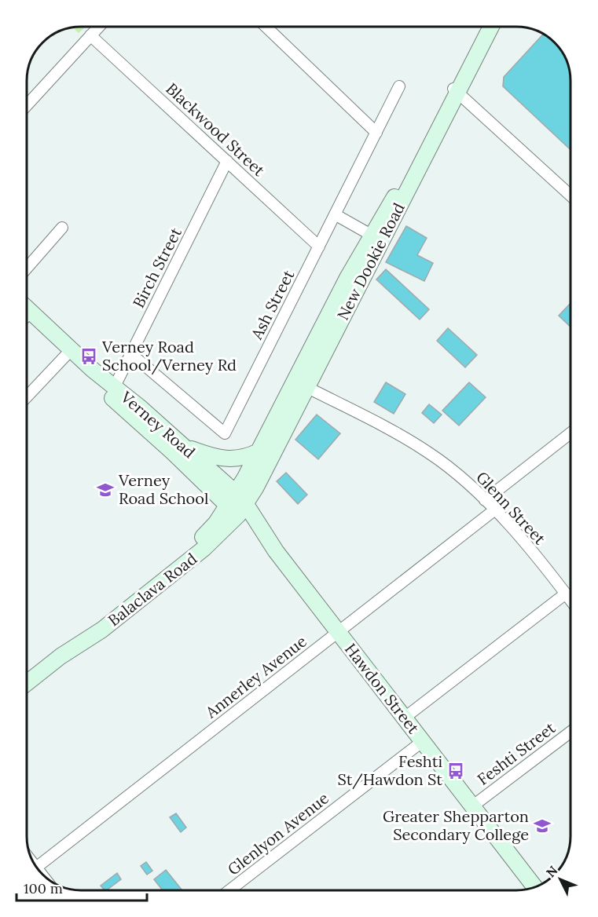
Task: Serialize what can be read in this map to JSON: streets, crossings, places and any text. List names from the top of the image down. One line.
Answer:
{"streets":{"main road":["New Dookie Road","Verney Road","Balaclava Road","Hawdon Street"],"street":["Blackwood Street","Birch Street","Ash Street","Glenn Street","Annerley Avenue","Feshti Street","Glenlyon Avenue"]},"crossings":[["Blackwood Street","Birch Street"],["Blackwood Street","Ash Street"],["New Dookie Road","Verney Road"],["New Dookie Road","Glenn Street"],["New Dookie Road","Balaclava Road"],["New Dookie Road","Hawdon Street"],["Birch Street","Ash Street"],["Birch Street","Verney Road"],["Verney Road","Balaclava Road"],["Verney Road","Hawdon Street"],["Glenn Street","Annerley Avenue"],["Balaclava Road","Hawdon Street"],["Annerley Avenue","Hawdon Street"],["Hawdon Street","Feshti Street"],["Hawdon Street","Glenlyon Avenue"]],"places":{"bus stop":["Verney Road School/Verney Rd","Feshti St/Hawdon St"],"school or university":["Verney Road School","Greater Shepparton Secondary College"]},"scale_bar":"100 m","north":"top left"}
